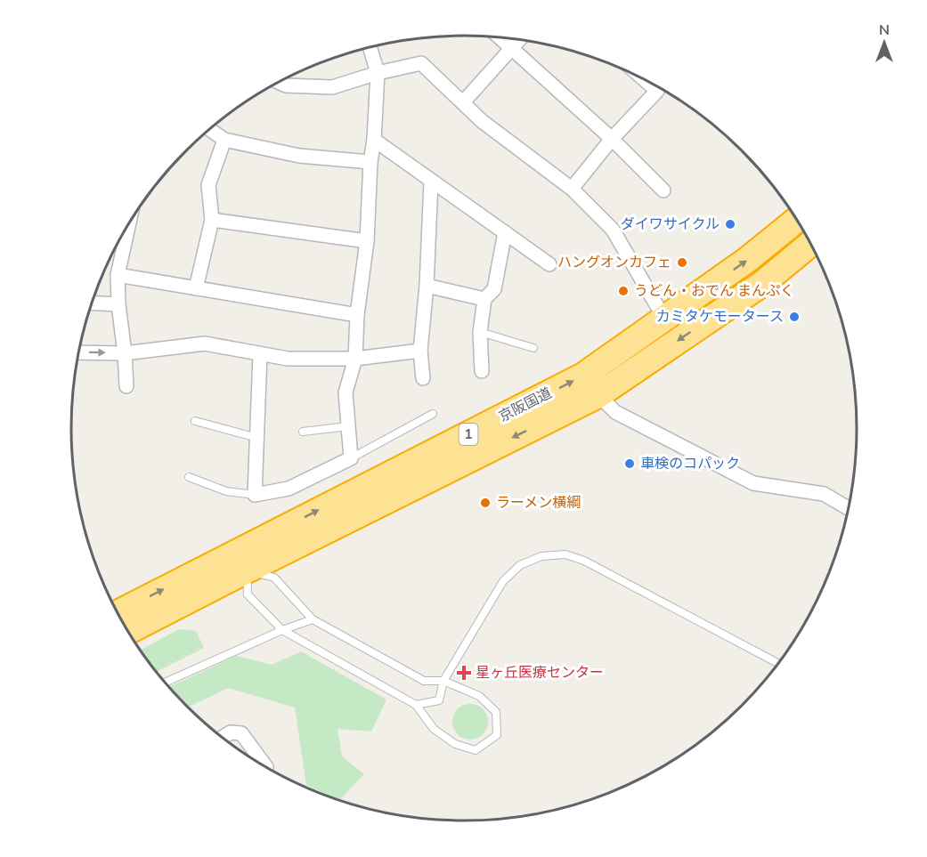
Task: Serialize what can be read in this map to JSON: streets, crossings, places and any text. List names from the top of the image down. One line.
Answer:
{"streets":{"highway":["京阪国道","1"]},"places":{"other":["ダイワサイクル","ハングオンカフェ","うどん・おでん まんぷく","カミタケモータース","車検のコパック","ラーメン横綱"],"health":["星ヶ丘医療センター"]},"north":"top"}
